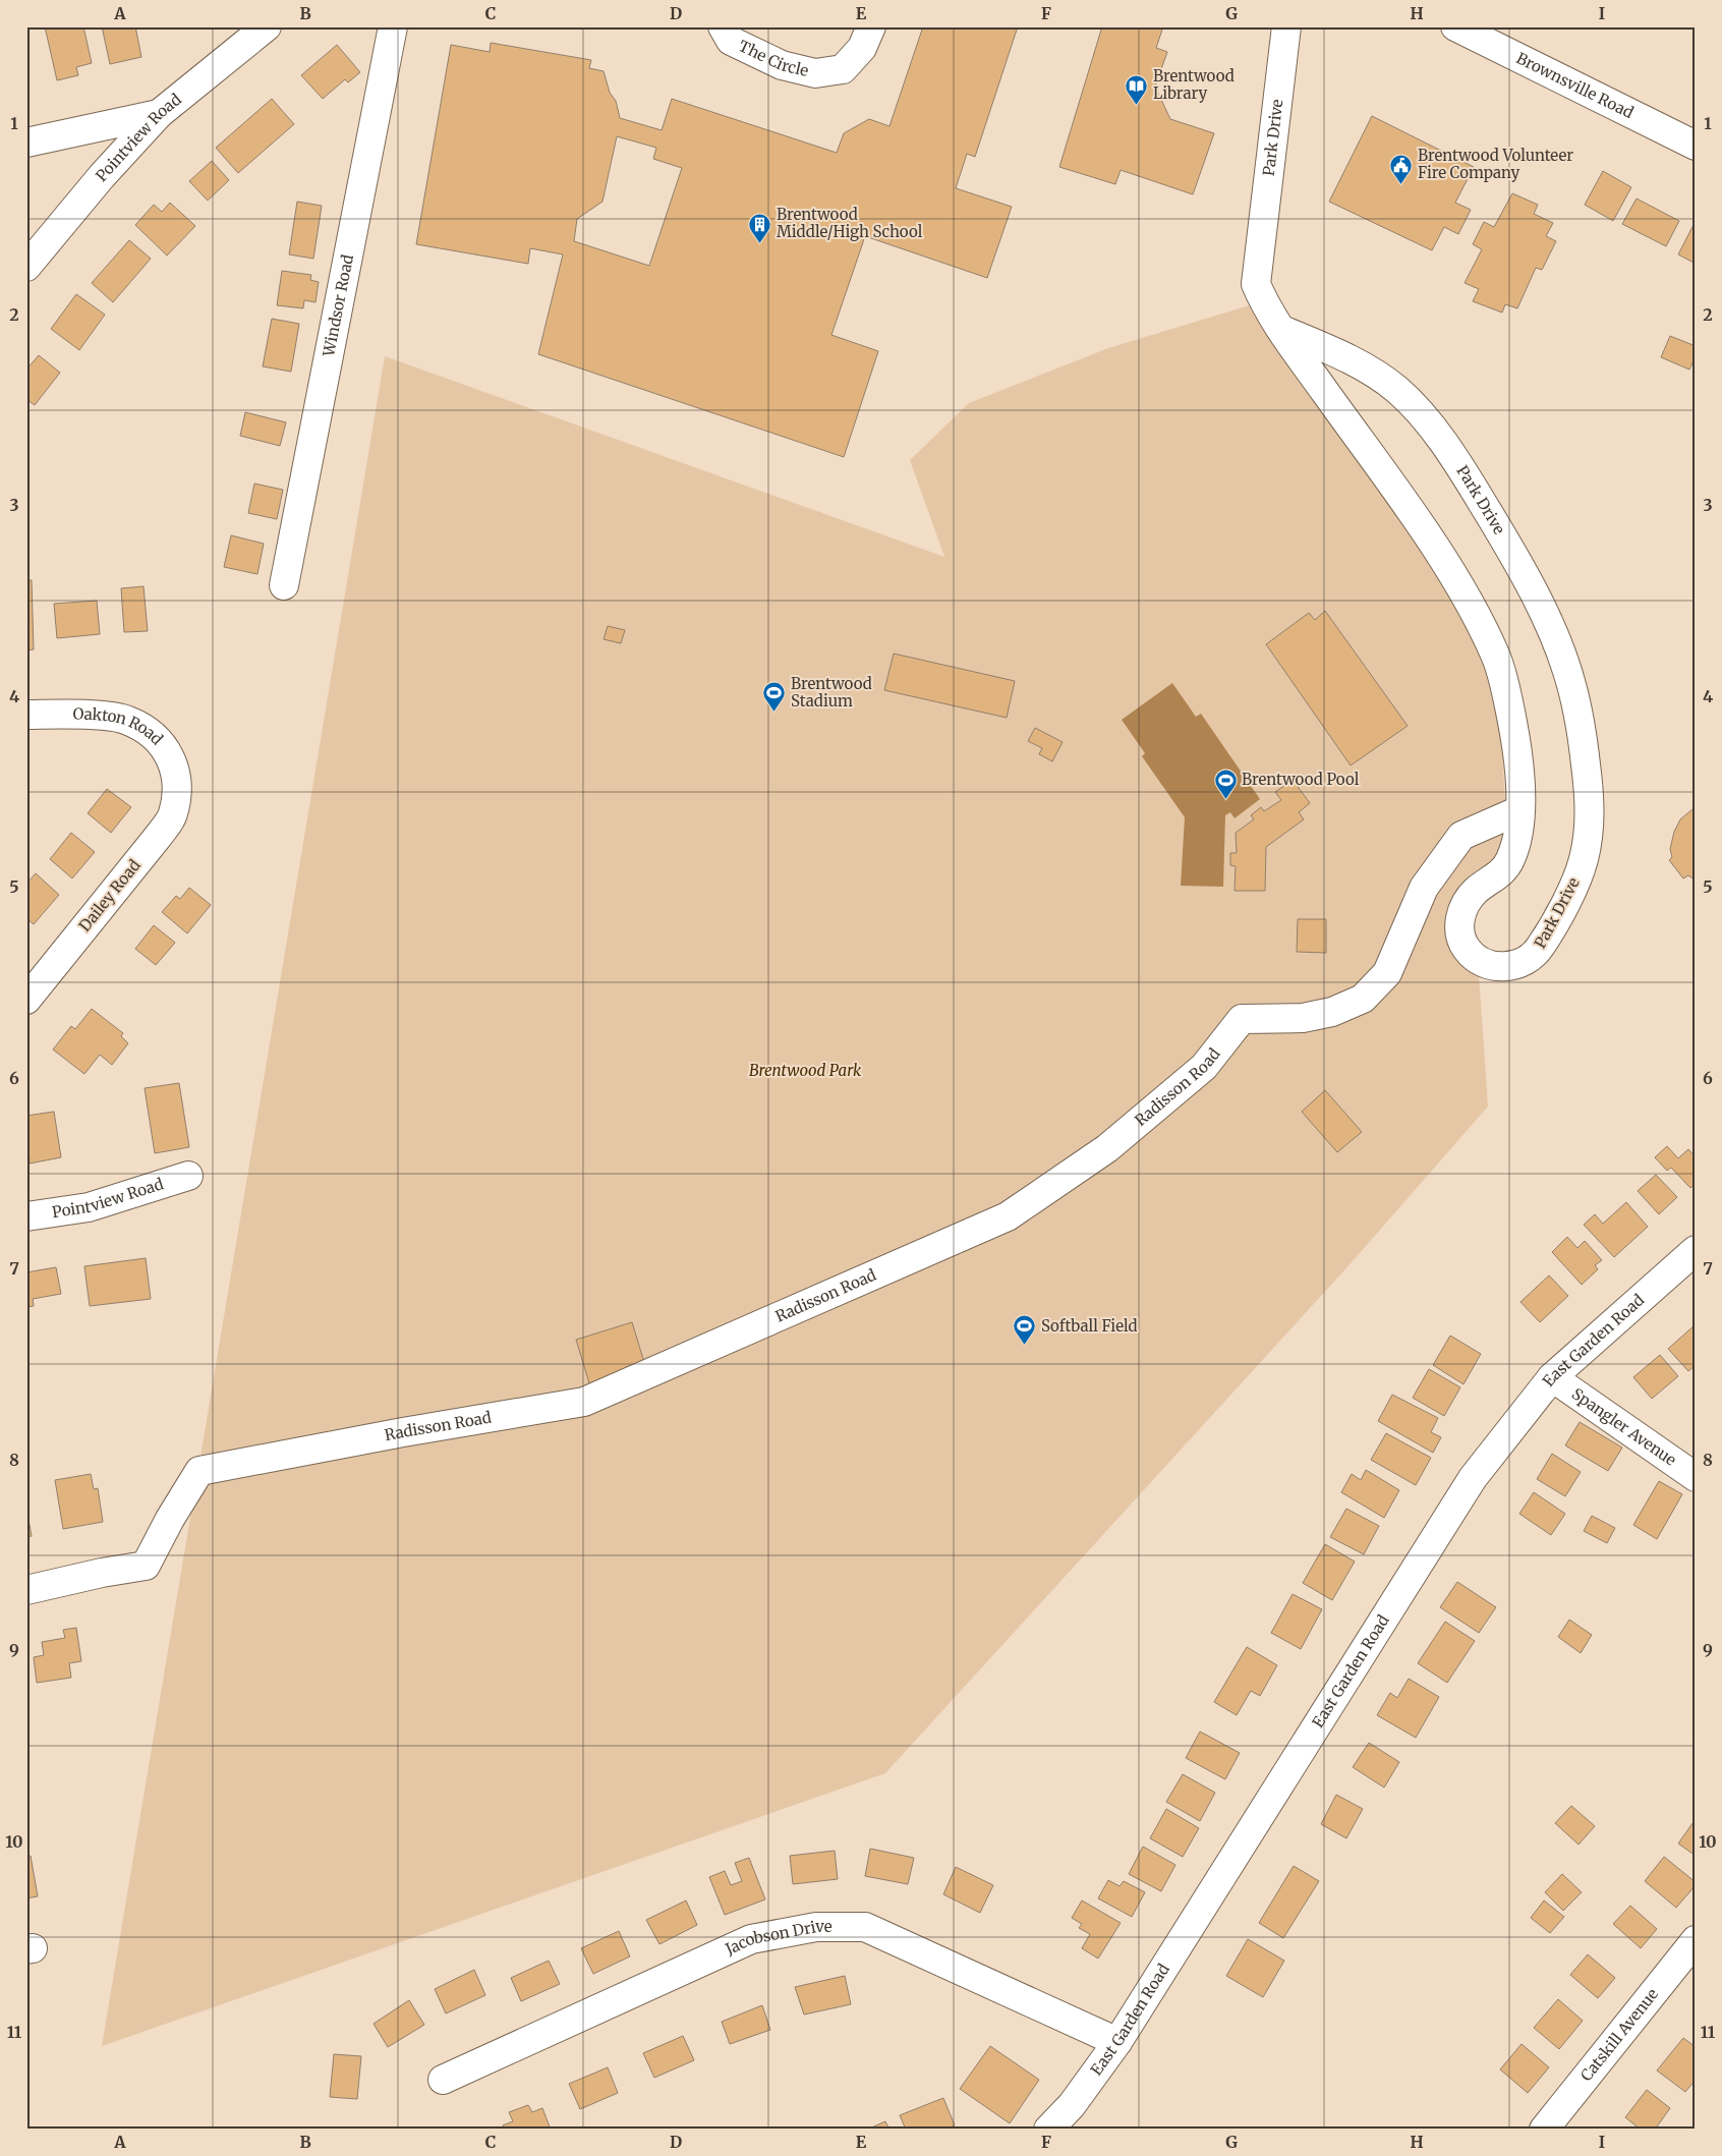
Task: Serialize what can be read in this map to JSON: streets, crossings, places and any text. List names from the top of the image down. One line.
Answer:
{"streets":{"street":["The Circle","Brownsville Road","Park Drive","Pointview Road","Windsor Road","Oakton Road","Dailey Road","Radisson Road","East Garden Road","Spangler Avenue","Jacobson Drive","Catskill Avenue"]},"crossings":[["Park Drive","Radisson Road"],["Oakton Road","Dailey Road"],["East Garden Road","Spangler Avenue"],["East Garden Road","Jacobson Drive"]],"parks":["Brentwood Park"],"places":{"library":["Brentwood Library"],"public building":["Brentwood Volunteer Fire Company"],"building":["Brentwood Middle/High School"],"sports":["Brentwood Stadium","Brentwood Pool","Softball Field"]},"grid":{"columns":["A","B","C","D","E","F","G","H","I"],"rows":["1","2","3","4","5","6","7","8","9","10","11"]}}
